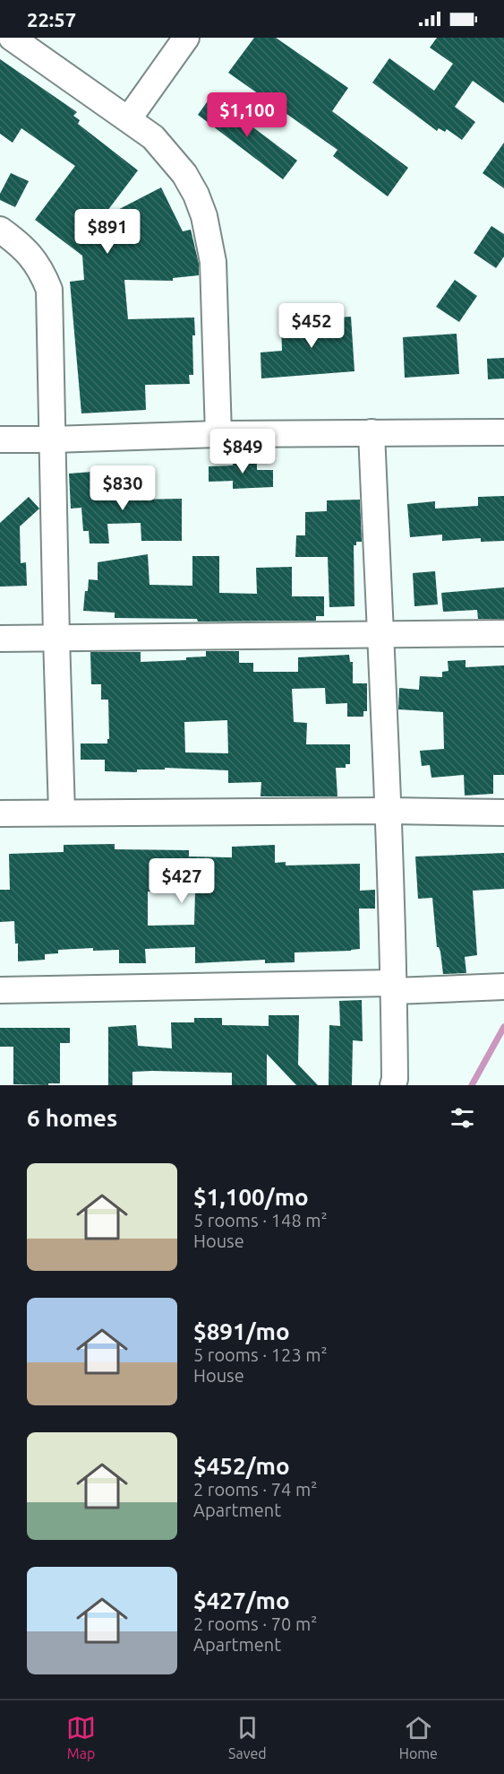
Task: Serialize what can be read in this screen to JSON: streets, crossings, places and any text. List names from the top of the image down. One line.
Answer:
{"page":{"status":"22:57","price":["$1,100","$891","$452","$849","$830","$427"],"heading":"6 homes","list":[{"name":"$1,100/mo","note":"5 rooms · 148 m² · House"},{"name":"$891/mo","note":"5 rooms · 123 m² · House"},{"name":"$452/mo","note":"2 rooms · 74 m² · Apartment"},{"name":"$427/mo","note":"2 rooms · 70 m² · Apartment"}],"tabs":["Map","Saved","Home"]}}
